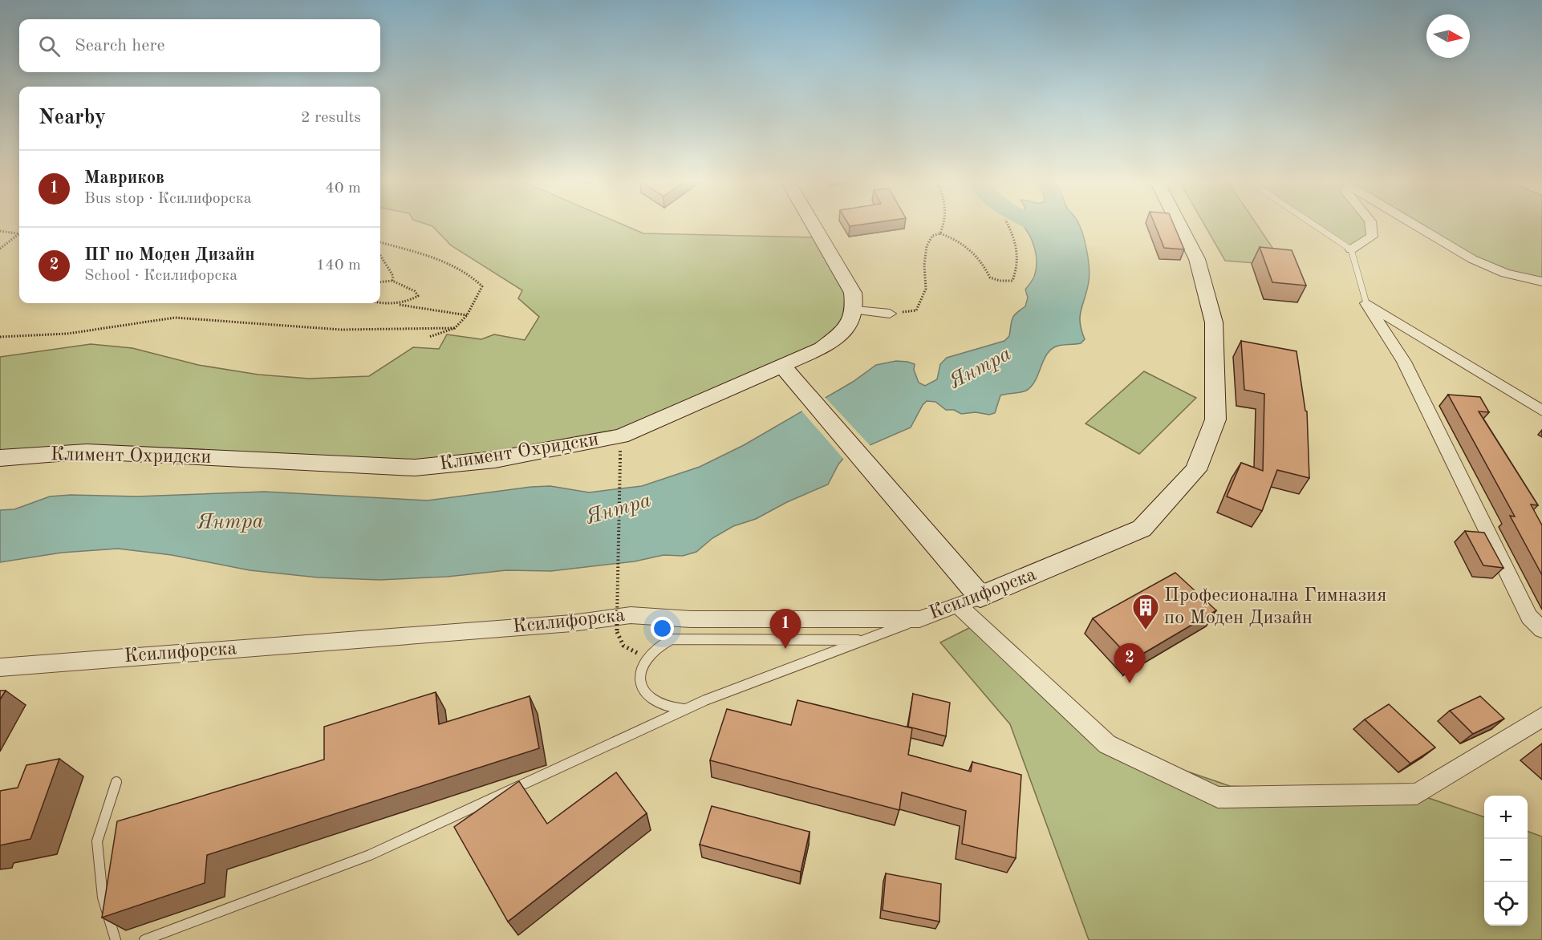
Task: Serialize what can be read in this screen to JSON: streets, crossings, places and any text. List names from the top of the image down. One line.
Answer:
{"streets":{"street":["Климент Охридски","Ксилифорска"]},"water":["Янтра"],"places":{"building":["Професионална Гимназия по Моден Дизайн"]},"north":"right","page":{"search":"Search here","heading":["Nearby","2 results"],"list":[{"mark":"1","name":"Мавриков","note":"Bus stop · Ксилифорска","value":"40 m"},{"mark":"2","name":"ПГ по Моден Дизайн","note":"School · Ксилифорска","value":"140 m"}],"pins":["1","2"],"map_buttons":["+","−"]}}
